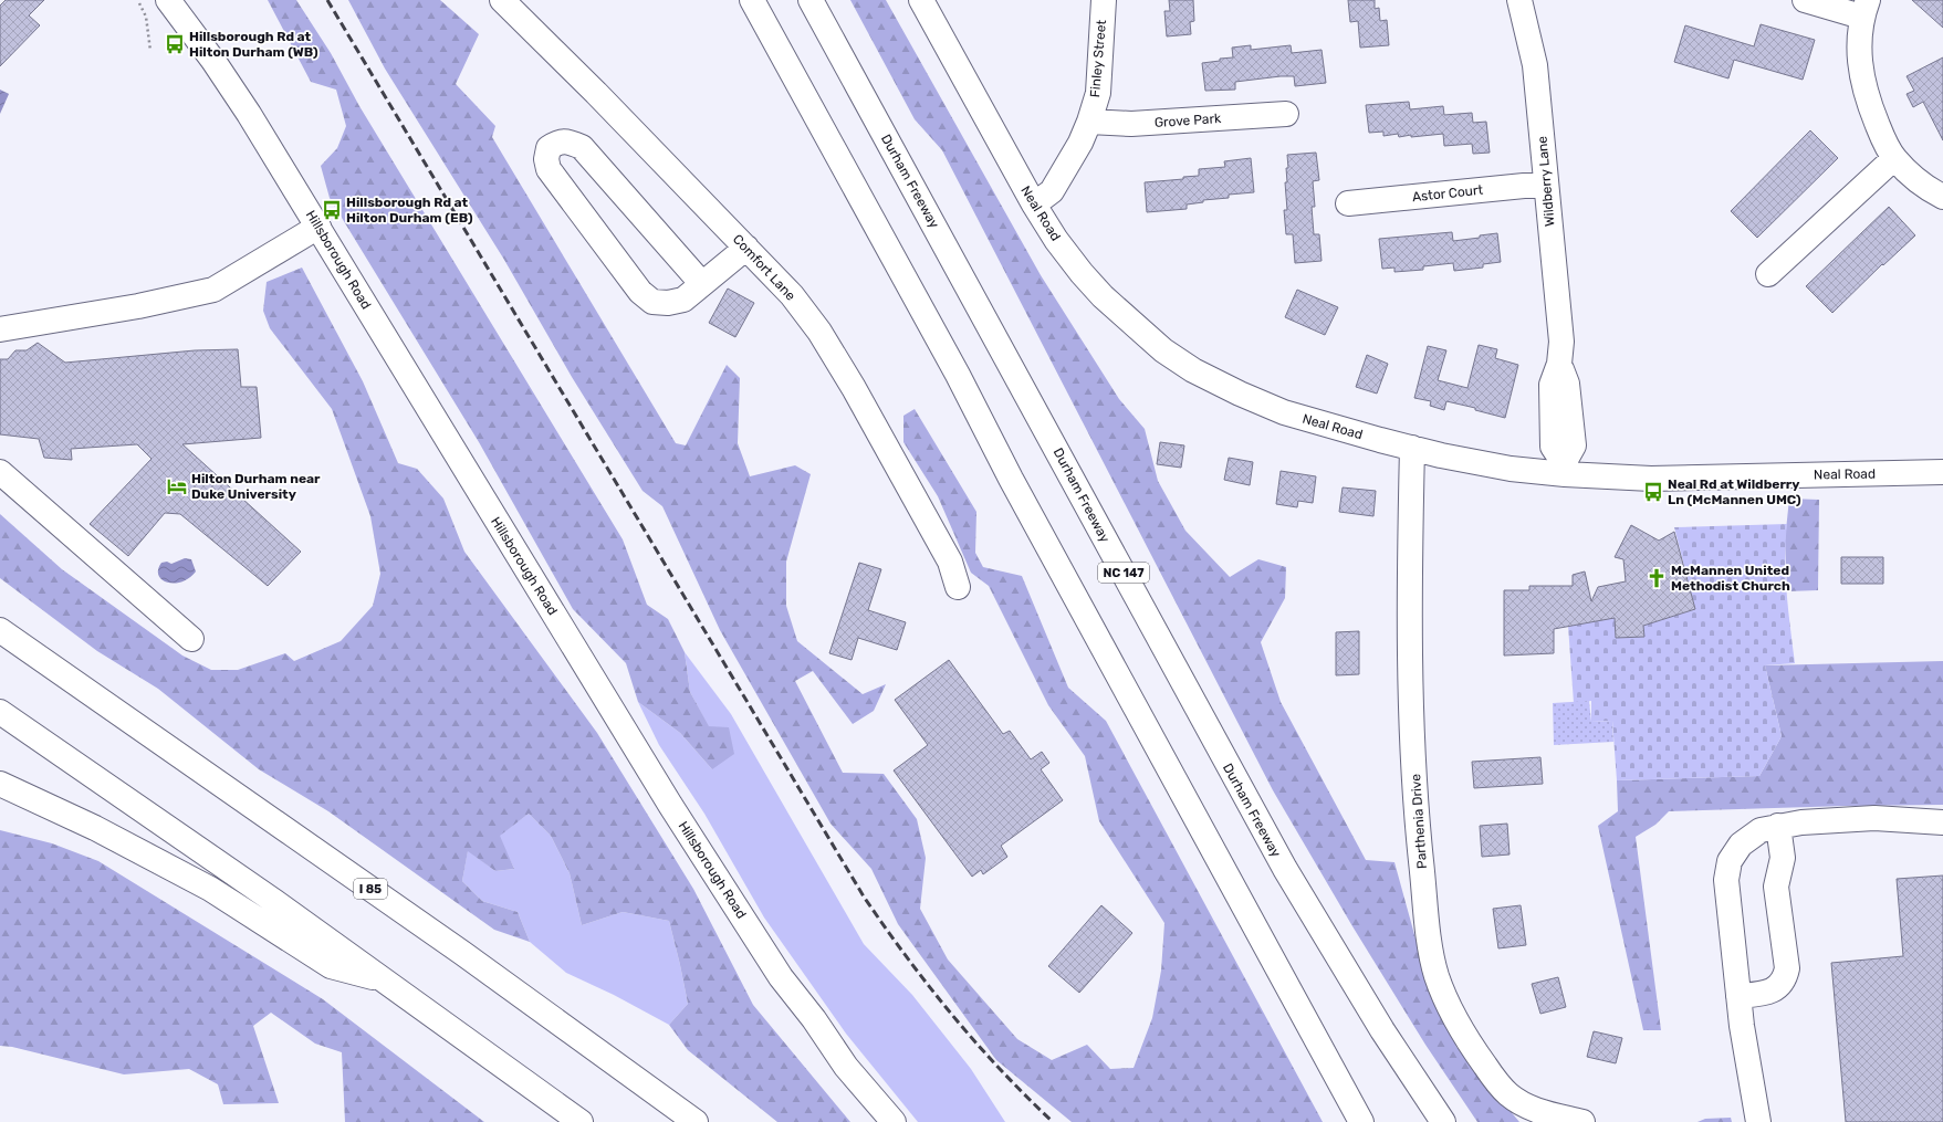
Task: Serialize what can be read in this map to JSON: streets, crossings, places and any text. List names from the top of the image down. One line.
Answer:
{"streets":{"main road":["Finley Street","Grove Park","Durham Freeway","Wildberry Lane","Astor Court","Neal Road","Hillsborough Road","Comfort Lane","NC 147","Parthenia Drive","I 85"]},"crossings":[["Finley Street","Grove Park"],["Finley Street","Neal Road"],["Wildberry Lane","Astor Court"],["Wildberry Lane","Neal Road"],["Neal Road","Parthenia Drive"]],"places":{"bus stop":["Hillsborough Rd at Hilton Durham (WB)","Hillsborough Rd at Hilton Durham (EB)","Neal Rd at Wildberry Ln (McMannen UMC)"],"hotel":["Hilton Durham near Duke University"],"church":["McMannen United Methodist Church"]}}
